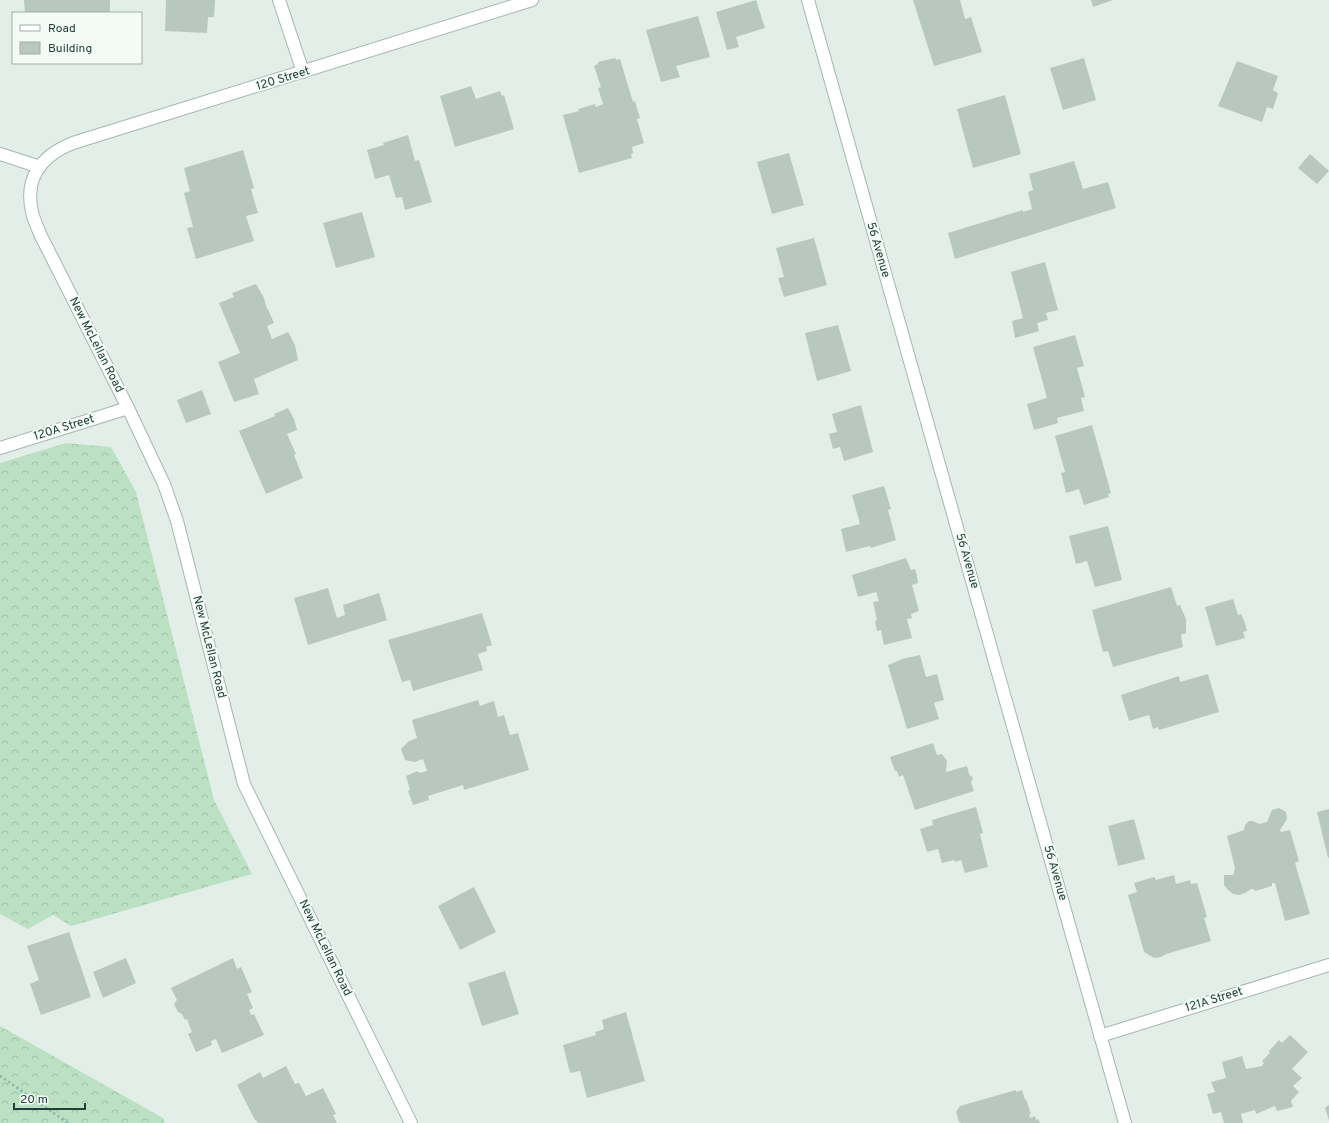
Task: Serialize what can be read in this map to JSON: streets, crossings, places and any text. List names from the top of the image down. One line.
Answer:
{"streets":{"street":["120 Street","56 Avenue","New McLellan Road","120A Street","121A Street"]},"crossings":[["120 Street","New McLellan Road"],["56 Avenue","121A Street"],["New McLellan Road","120A Street"]],"legend":["Road","Building"],"scale_bar":"20 m"}
